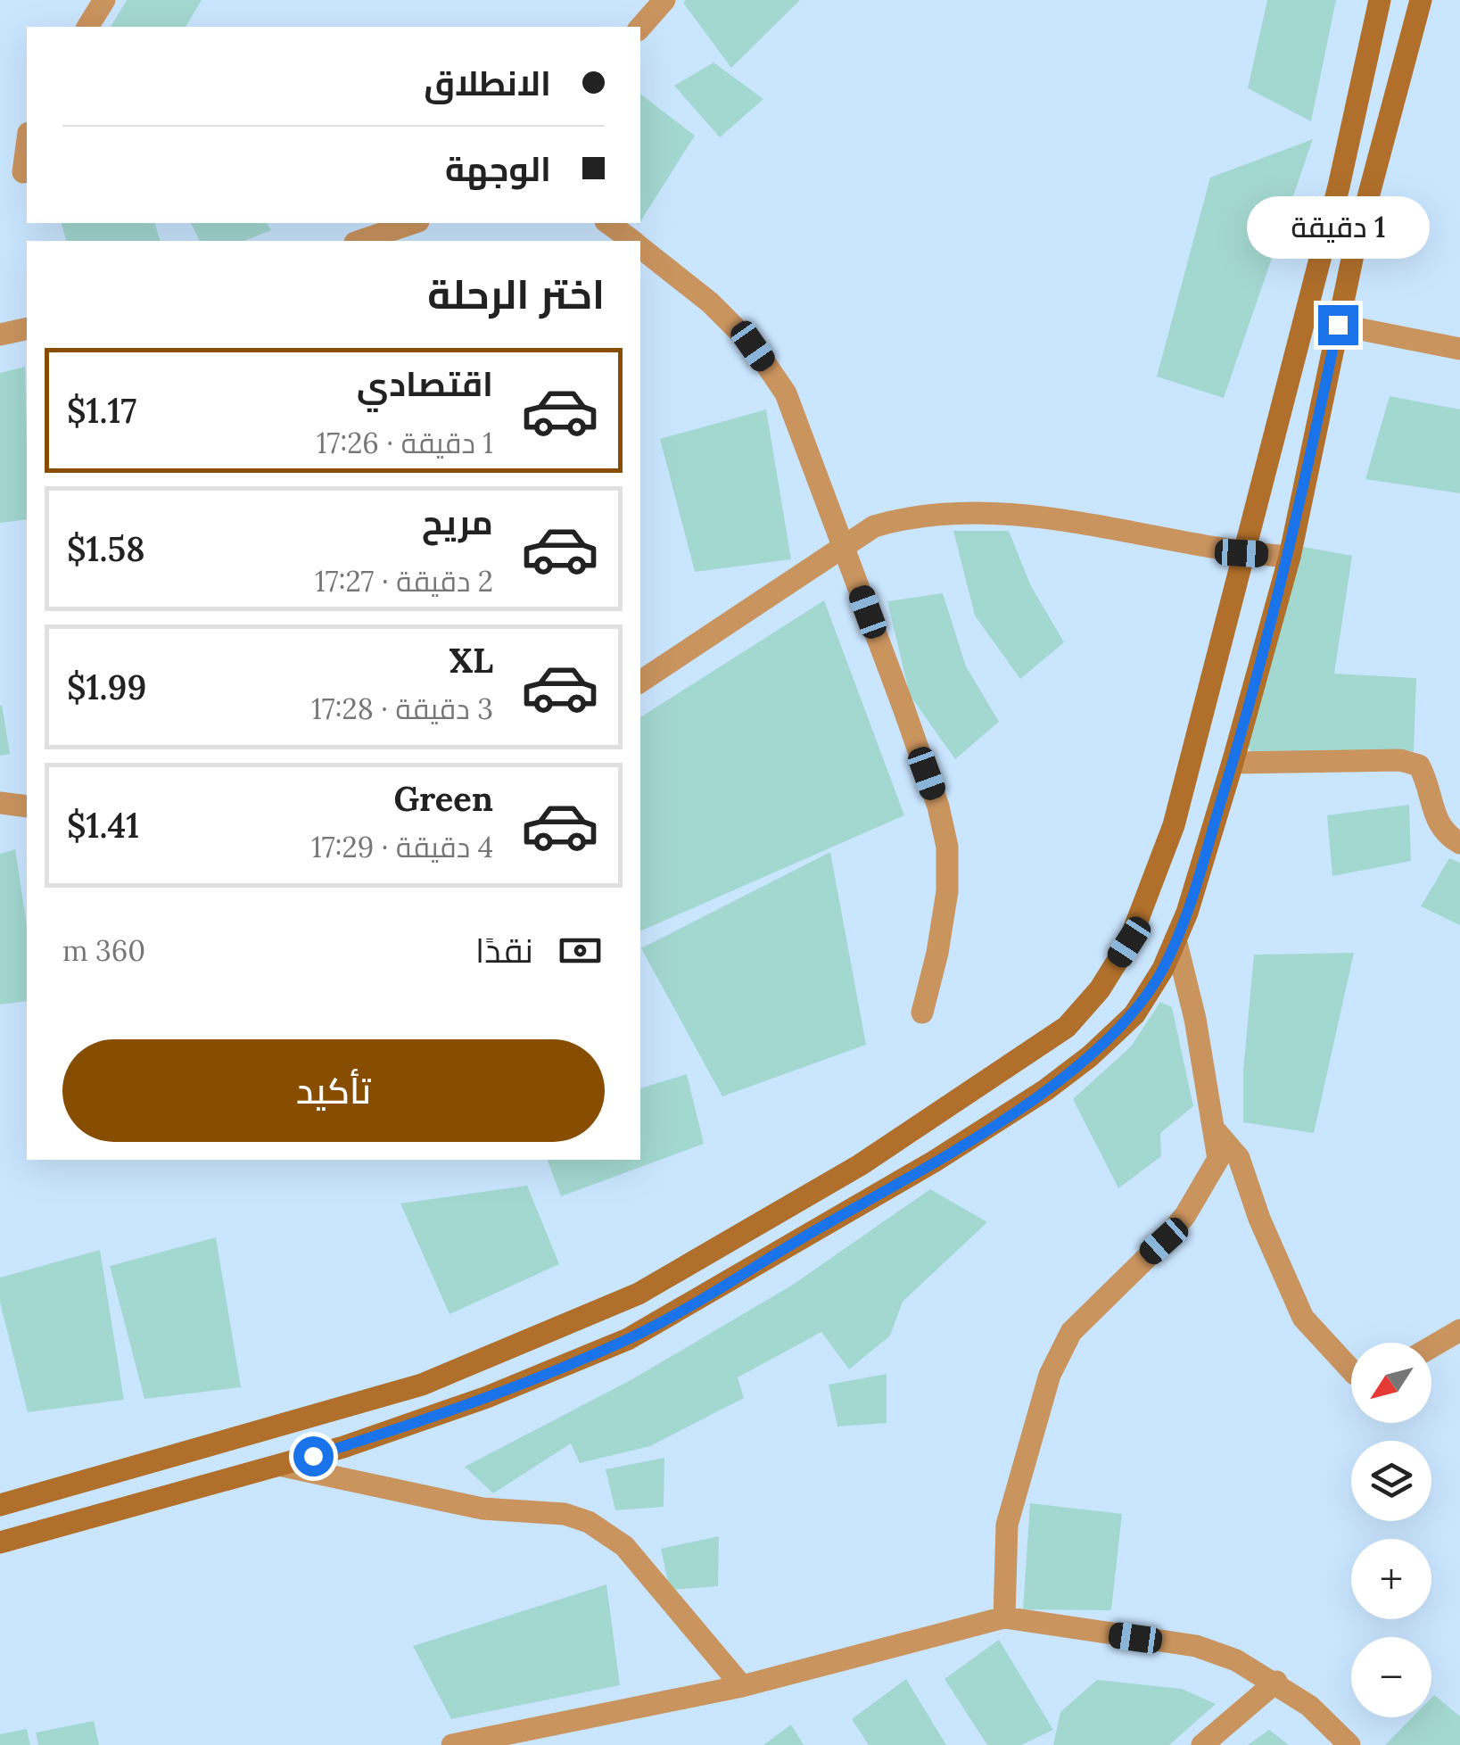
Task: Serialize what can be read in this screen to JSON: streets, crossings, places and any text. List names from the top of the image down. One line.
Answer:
{"north":"bottom left","page":{"banner":["الانطلاق","الوجهة"],"bubble":"1 دقيقة","heading":"اختر الرحلة","list":[{"name":"اقتصادي","note":"1 دقيقة · 17:26","value":"$1.17"},{"name":"مريح","note":"2 دقيقة · 17:27","value":"$1.58"},{"name":"XL","note":"3 دقيقة · 17:28","value":"$1.99"},{"name":"Green","note":"4 دقيقة · 17:29","value":"$1.41"}],"pay":["نقدًا","360 m"],"buttons":"تأكيد","map_buttons":["+","−"]}}
